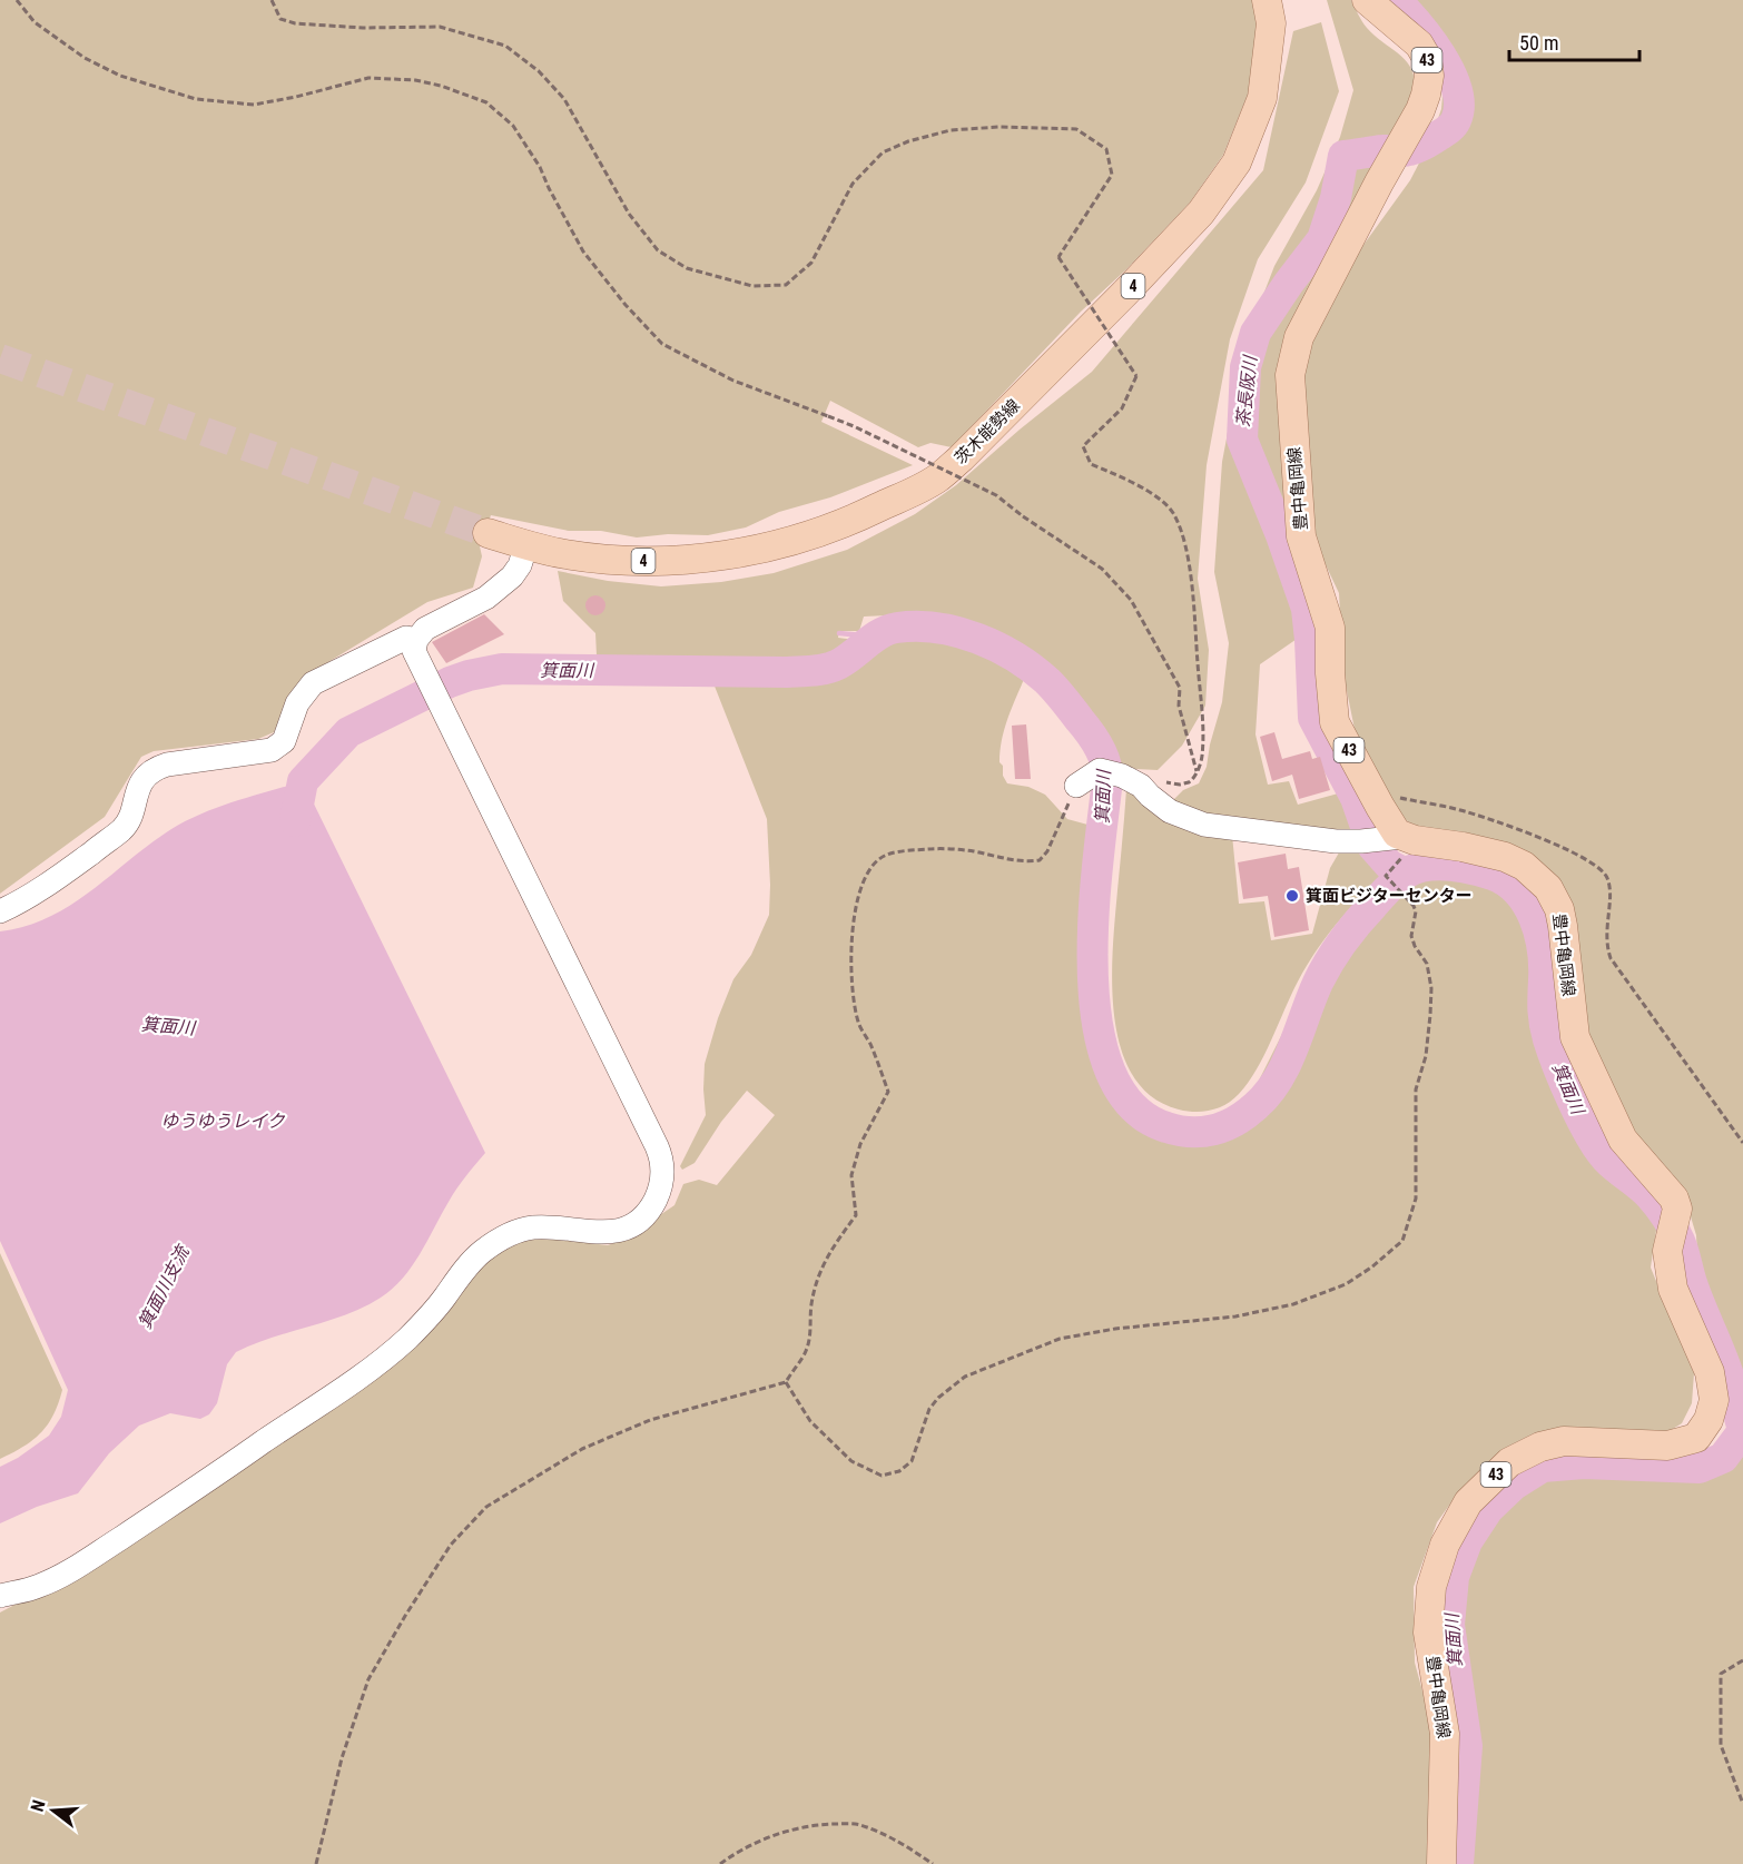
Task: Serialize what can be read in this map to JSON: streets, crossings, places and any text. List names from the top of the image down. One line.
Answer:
{"streets":{"main road":["43","4","茨木能勢線","豊中亀岡線"]},"water":["茶長阪川","箕面川","ゆうゆうレイク","箕面川支流"],"places":["箕面ビジターセンター"],"scale_bar":"50 m","north":"left"}
